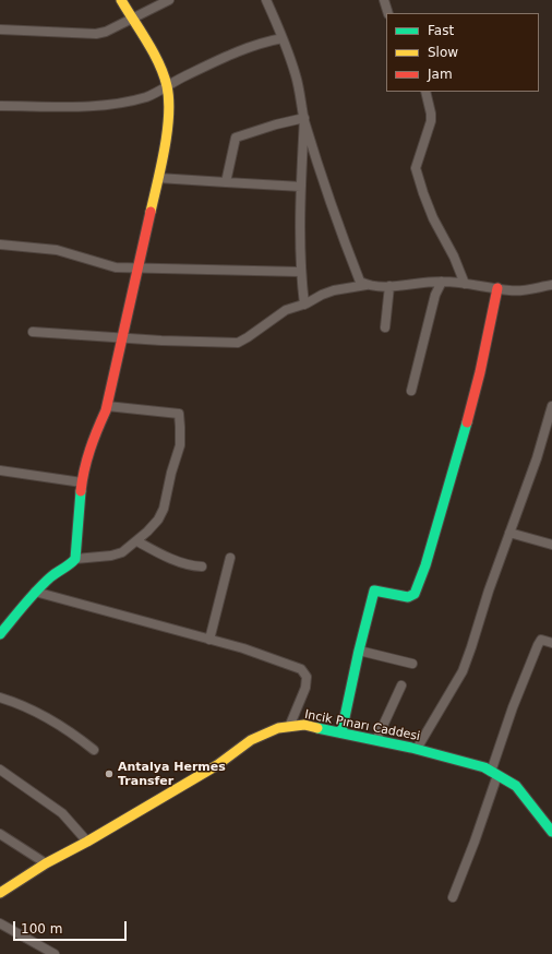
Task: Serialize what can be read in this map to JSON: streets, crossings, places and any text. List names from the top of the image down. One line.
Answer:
{"streets":{"street":["Incik Pınarı Caddesi"]},"places":["Antalya Hermes Transfer"],"legend":["Fast","Slow","Jam"],"scale_bar":"100 m"}
